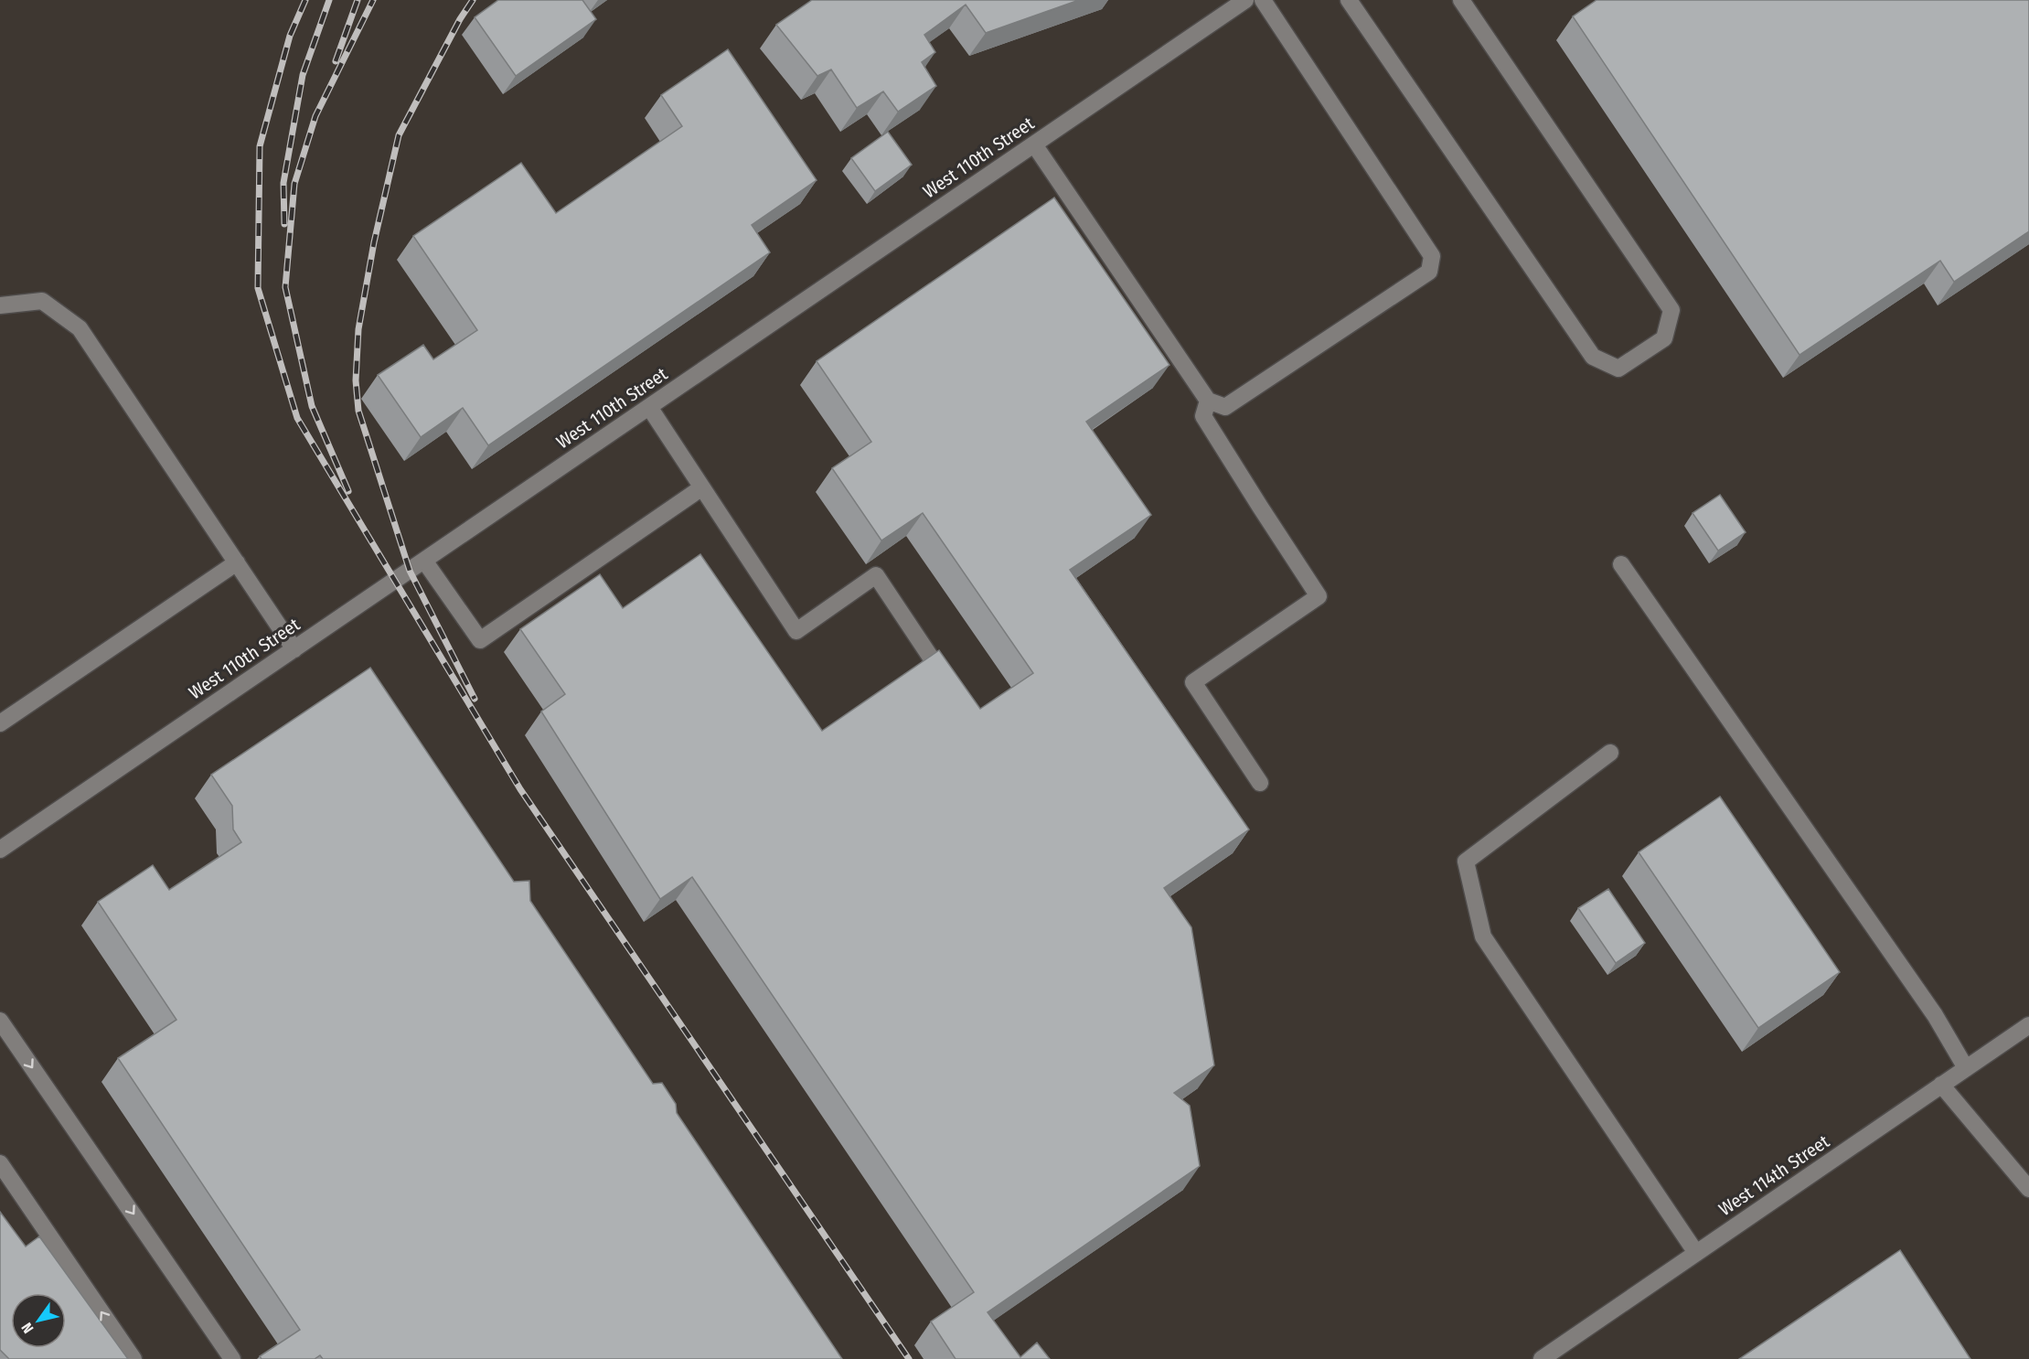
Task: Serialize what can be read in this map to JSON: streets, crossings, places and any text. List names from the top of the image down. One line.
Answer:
{"streets":{"street":["West 110th Street","West 114th Street"]},"north":"bottom left"}
